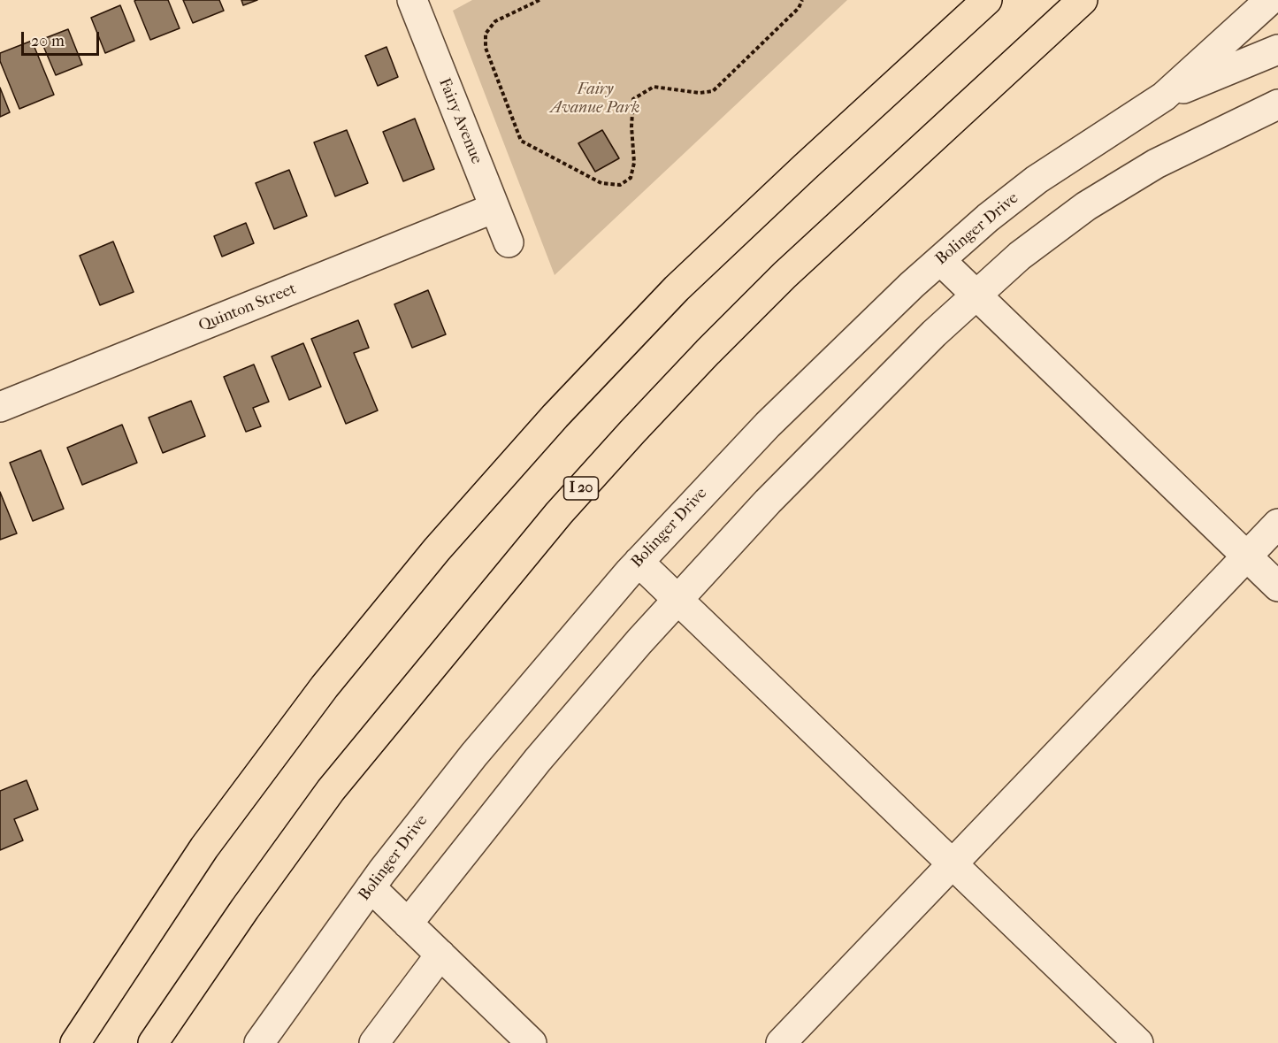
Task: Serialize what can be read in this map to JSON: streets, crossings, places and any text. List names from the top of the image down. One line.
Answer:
{"streets":{"highway":["I 20"],"street":["Fairy Avenue","Bolinger Drive","Quinton Street"]},"crossings":[["Fairy Avenue","Quinton Street"]],"parks":["Fairy Avanue Park"],"scale_bar":"20 m"}
